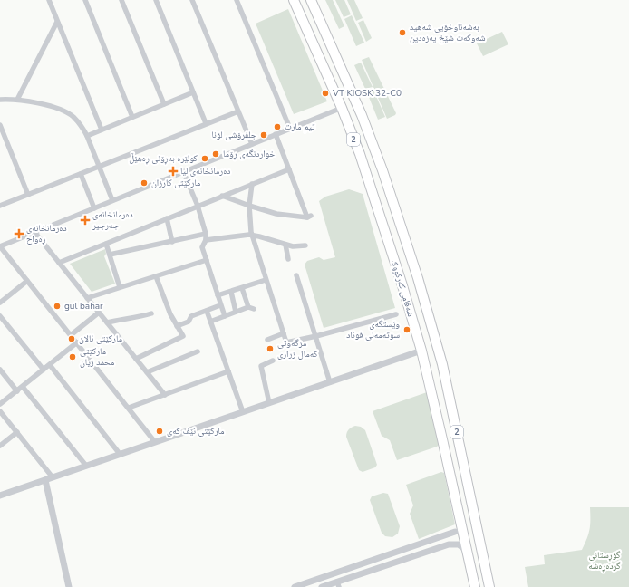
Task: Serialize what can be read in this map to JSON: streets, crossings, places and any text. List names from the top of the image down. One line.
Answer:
{"streets":{"highway":["2","شەقامی کەرکووک"]},"parks":["گۆڕستانی گردەڕەشە"],"places":{"other":["بەشەناوخۆیی شەهید شەوکەت شێخ یەزەدین","VT KIOSK 32-C0","تیم مارت","جلفرۆشی لۆنا","خواردنگەی ڕۆما","کولێرە بەڕۆنی ڕەهێڵ","مارکێتی کارزان","gul bahar","وێستگەی سوتەمەنی فوئاد","مارکێتی ئالان","مزگەوتی کەمال زراری","مارکێتی محمد ژیان","مارکێتی ئێف کەی"],"health":["دەرمانخانەی لیا","دەرمانخانەی جەرجیر","دەرمانخانەی ڕەواح"]}}
